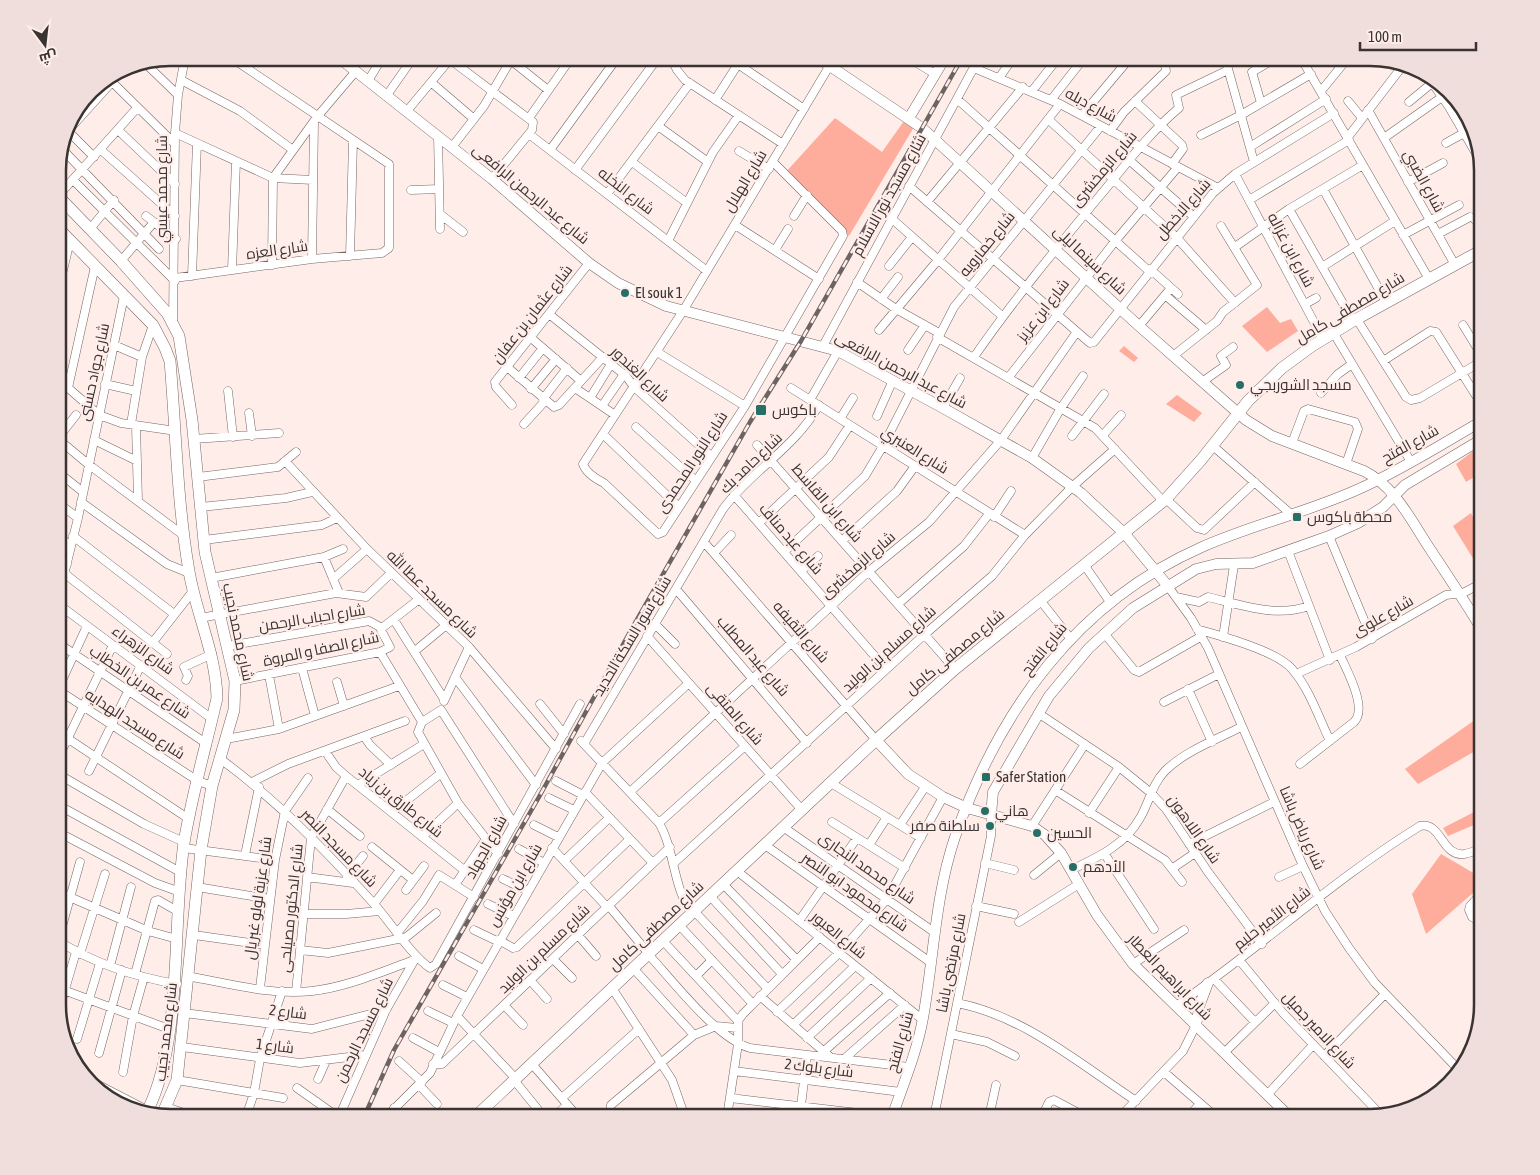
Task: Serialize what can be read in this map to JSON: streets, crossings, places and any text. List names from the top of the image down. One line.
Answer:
{"streets":{"main road":["شارع مصطفى كامل","شارع محمد نجيب"],"street":["شارع دبله","شارع الزمخشرى","شارع الهلال","شارع الضبي","شارع محمد عيسي","شارع النخله","شارع عبد الرحمن الرافعى","شارع مسجد نور الاسلام","شارع الاخطل","شارع خمارويه","شارع العزه","شارع ابن غزاله","شارع سينما ليلى","شارع ابن عزيز","شارع عثمان بن عفان","شارع جواد حسنى","شارع الغندور","شارع الفتح","شارع العنبري","شارع النور المحمدى","شارع حامد بك","شارع ابن القاسط","شارع عبد مناف","شارع مسجد عطا الله","شارع علوى","شارع احباب الرحمن","شارع الثقيفه","شارع سور السكة الحديد","شارع الصفا و المروة","شارع مسلم بن الوليد","شارع الزهراء","شارع عبد المطلب","شارع عمر بن الخطاب","شارع المتقى","شارع مسجد الهدايه","شارع طارق بن زياد","شارع رياض باشا","شارع اللاهون","شارع الجهاد","شارع مسجد النصر","شارع محمد النجارى","شارع ابن مؤنس","شارع محمود ابو النصر","شارع عزبة لولو غبريال","شارع الدكتور مصيلحى","شارع الأمير حليم","شارع العبور","شارع مرتضى باشا","شارع ابراهيم العطار","شارع 2","شارع مسجد الرحمن","شارع الامير جميل","شارع 1","شارع بلوك 2"]},"crossings":[["شارع دبله","شارع الزمخشرى"],["شارع دبله","شارع مسجد نور الاسلام"],["شارع دبله","شارع الاخطل"],["شارع دبله","شارع خمارويه"],["شارع دبله","شارع ابن عزيز"],["شارع الزمخشرى","شارع عبد الرحمن الرافعى"],["شارع الزمخشرى","شارع الاخطل"],["شارع الزمخشرى","شارع سينما ليلى"],["شارع الزمخشرى","شارع العنبري"],["شارع الزمخشرى","شارع ابن القاسط"],["شارع الزمخشرى","شارع عبد مناف"],["شارع الزمخشرى","شارع الثقيفه"],["شارع الزمخشرى","شارع عبد المطلب"],["شارع الزمخشرى","شارع المتقى"],["شارع الهلال","شارع النخله"],["شارع الهلال","شارع عبد الرحمن الرافعى"],["شارع الهلال","شارع الغندور"],["شارع الهلال","شارع النور المحمدى"],["شارع الضبي","شارع مصطفى كامل"],["شارع محمد عيسي","شارع العزه"],["شارع محمد عيسي","شارع محمد نجيب"],["شارع عبد الرحمن الرافعى","شارع مسجد نور الاسلام"],["شارع عبد الرحمن الرافعى","شارع خمارويه"],["شارع عبد الرحمن الرافعى","شارع مصطفى كامل"],["شارع عبد الرحمن الرافعى","شارع عثمان بن عفان"],["شارع عبد الرحمن الرافعى","شارع الفتح"],["شارع عبد الرحمن الرافعى","شارع النور المحمدى"],["شارع عبد الرحمن الرافعى","شارع مسلم بن الوليد"],["شارع عبد الرحمن الرافعى","شارع رياض باشا"],["شارع مسجد نور الاسلام","شارع سينما ليلى"],["شارع الاخطل","شارع ابن غزاله"],["شارع الاخطل","شارع سينما ليلى"],["شارع خمارويه","شارع سينما ليلى"],["شارع خمارويه","شارع العنبري"],["شارع خمارويه","شارع ابن القاسط"],["شارع خمارويه","شارع عبد مناف"],["شارع ابن غزاله","شارع مصطفى كامل"],["شارع ابن غزاله","شارع الفتح"],["شارع سينما ليلى","شارع مصطفى كامل"],["شارع سينما ليلى","شارع ابن عزيز"],["شارع سينما ليلى","شارع الفتح"],["شارع مصطفى كامل","شارع ابن القاسط"],["شارع مصطفى كامل","شارع الثقيفه"],["شارع مصطفى كامل","شارع المتقى"],["شارع مصطفى كامل","شارع محمد النجارى"],["شارع مصطفى كامل","شارع محمود ابو النصر"],["شارع مصطفى كامل","شارع العبور"],["شارع مصطفى كامل","شارع ابراهيم العطار"],["شارع عثمان بن عفان","شارع الغندور"],["شارع جواد حسنى","شارع محمد نجيب"],["شارع الغندور","شارع النور المحمدى"],["شارع الفتح","شارع رياض باشا"],["شارع الفتح","شارع محمد النجارى"],["شارع الفتح","شارع محمود ابو النصر"],["شارع الفتح","شارع العبور"],["شارع الفتح","شارع ابراهيم العطار"],["شارع الفتح","شارع بلوك 2"],["شارع العنبري","شارع حامد بك"],["شارع العنبري","شارع مسلم بن الوليد"],["شارع حامد بك","شارع ابن القاسط"],["شارع حامد بك","شارع عبد مناف"],["شارع حامد بك","شارع الثقيفه"],["شارع حامد بك","شارع سور السكة الحديد"],["شارع ابن القاسط","شارع مسلم بن الوليد"],["شارع عبد مناف","شارع مسلم بن الوليد"],["شارع مسجد عطا الله","شارع احباب الرحمن"],["شارع مسجد عطا الله","شارع الجهاد"],["شارع احباب الرحمن","شارع محمد نجيب"],["شارع احباب الرحمن","شارع الصفا و المروة"],["شارع محمد نجيب","شارع الصفا و المروة"],["شارع محمد نجيب","شارع الزهراء"],["شارع محمد نجيب","شارع عمر بن الخطاب"],["شارع محمد نجيب","شارع مسجد الهدايه"],["شارع محمد نجيب","شارع مسجد النصر"],["شارع محمد نجيب","شارع 2"],["شارع محمد نجيب","شارع 1"],["شارع الثقيفه","شارع سور السكة الحديد"],["شارع الثقيفه","شارع مسلم بن الوليد"],["شارع الثقيفه","شارع ابراهيم العطار"],["شارع سور السكة الحديد","شارع عبد المطلب"],["شارع سور السكة الحديد","شارع المتقى"],["شارع سور السكة الحديد","شارع ابن مؤنس"],["شارع مسلم بن الوليد","شارع عبد المطلب"],["شارع مسلم بن الوليد","شارع المتقى"],["شارع مسلم بن الوليد","شارع ابن مؤنس"],["شارع المتقى","شارع ابن مؤنس"],["شارع طارق بن زياد","شارع الدكتور مصيلحى"],["شارع رياض باشا","شارع الأمير حليم"],["شارع اللاهون","شارع الأمير حليم"],["شارع الجهاد","شارع مسجد النصر"],["شارع مسجد النصر","شارع عزبة لولو غبريال"],["شارع مسجد النصر","شارع الدكتور مصيلحى"],["شارع مسجد النصر","شارع مسجد الرحمن"],["شارع الأمير حليم","شارع ابراهيم العطار"],["شارع الأمير حليم","شارع الامير جميل"],["شارع مرتضى باشا","شارع ابراهيم العطار"],["شارع 2","شارع مسجد الرحمن"],["شارع مسجد الرحمن","شارع 1"]],"places":{"other":["El souk 1","مسجد الشوربجي","هاني","سلطنة صفر","الحسين","الأدهم"],"transit":["باكوس","محطة باكوس","Safer Station"]},"scale_bar":"100 m","north":"bottom"}
